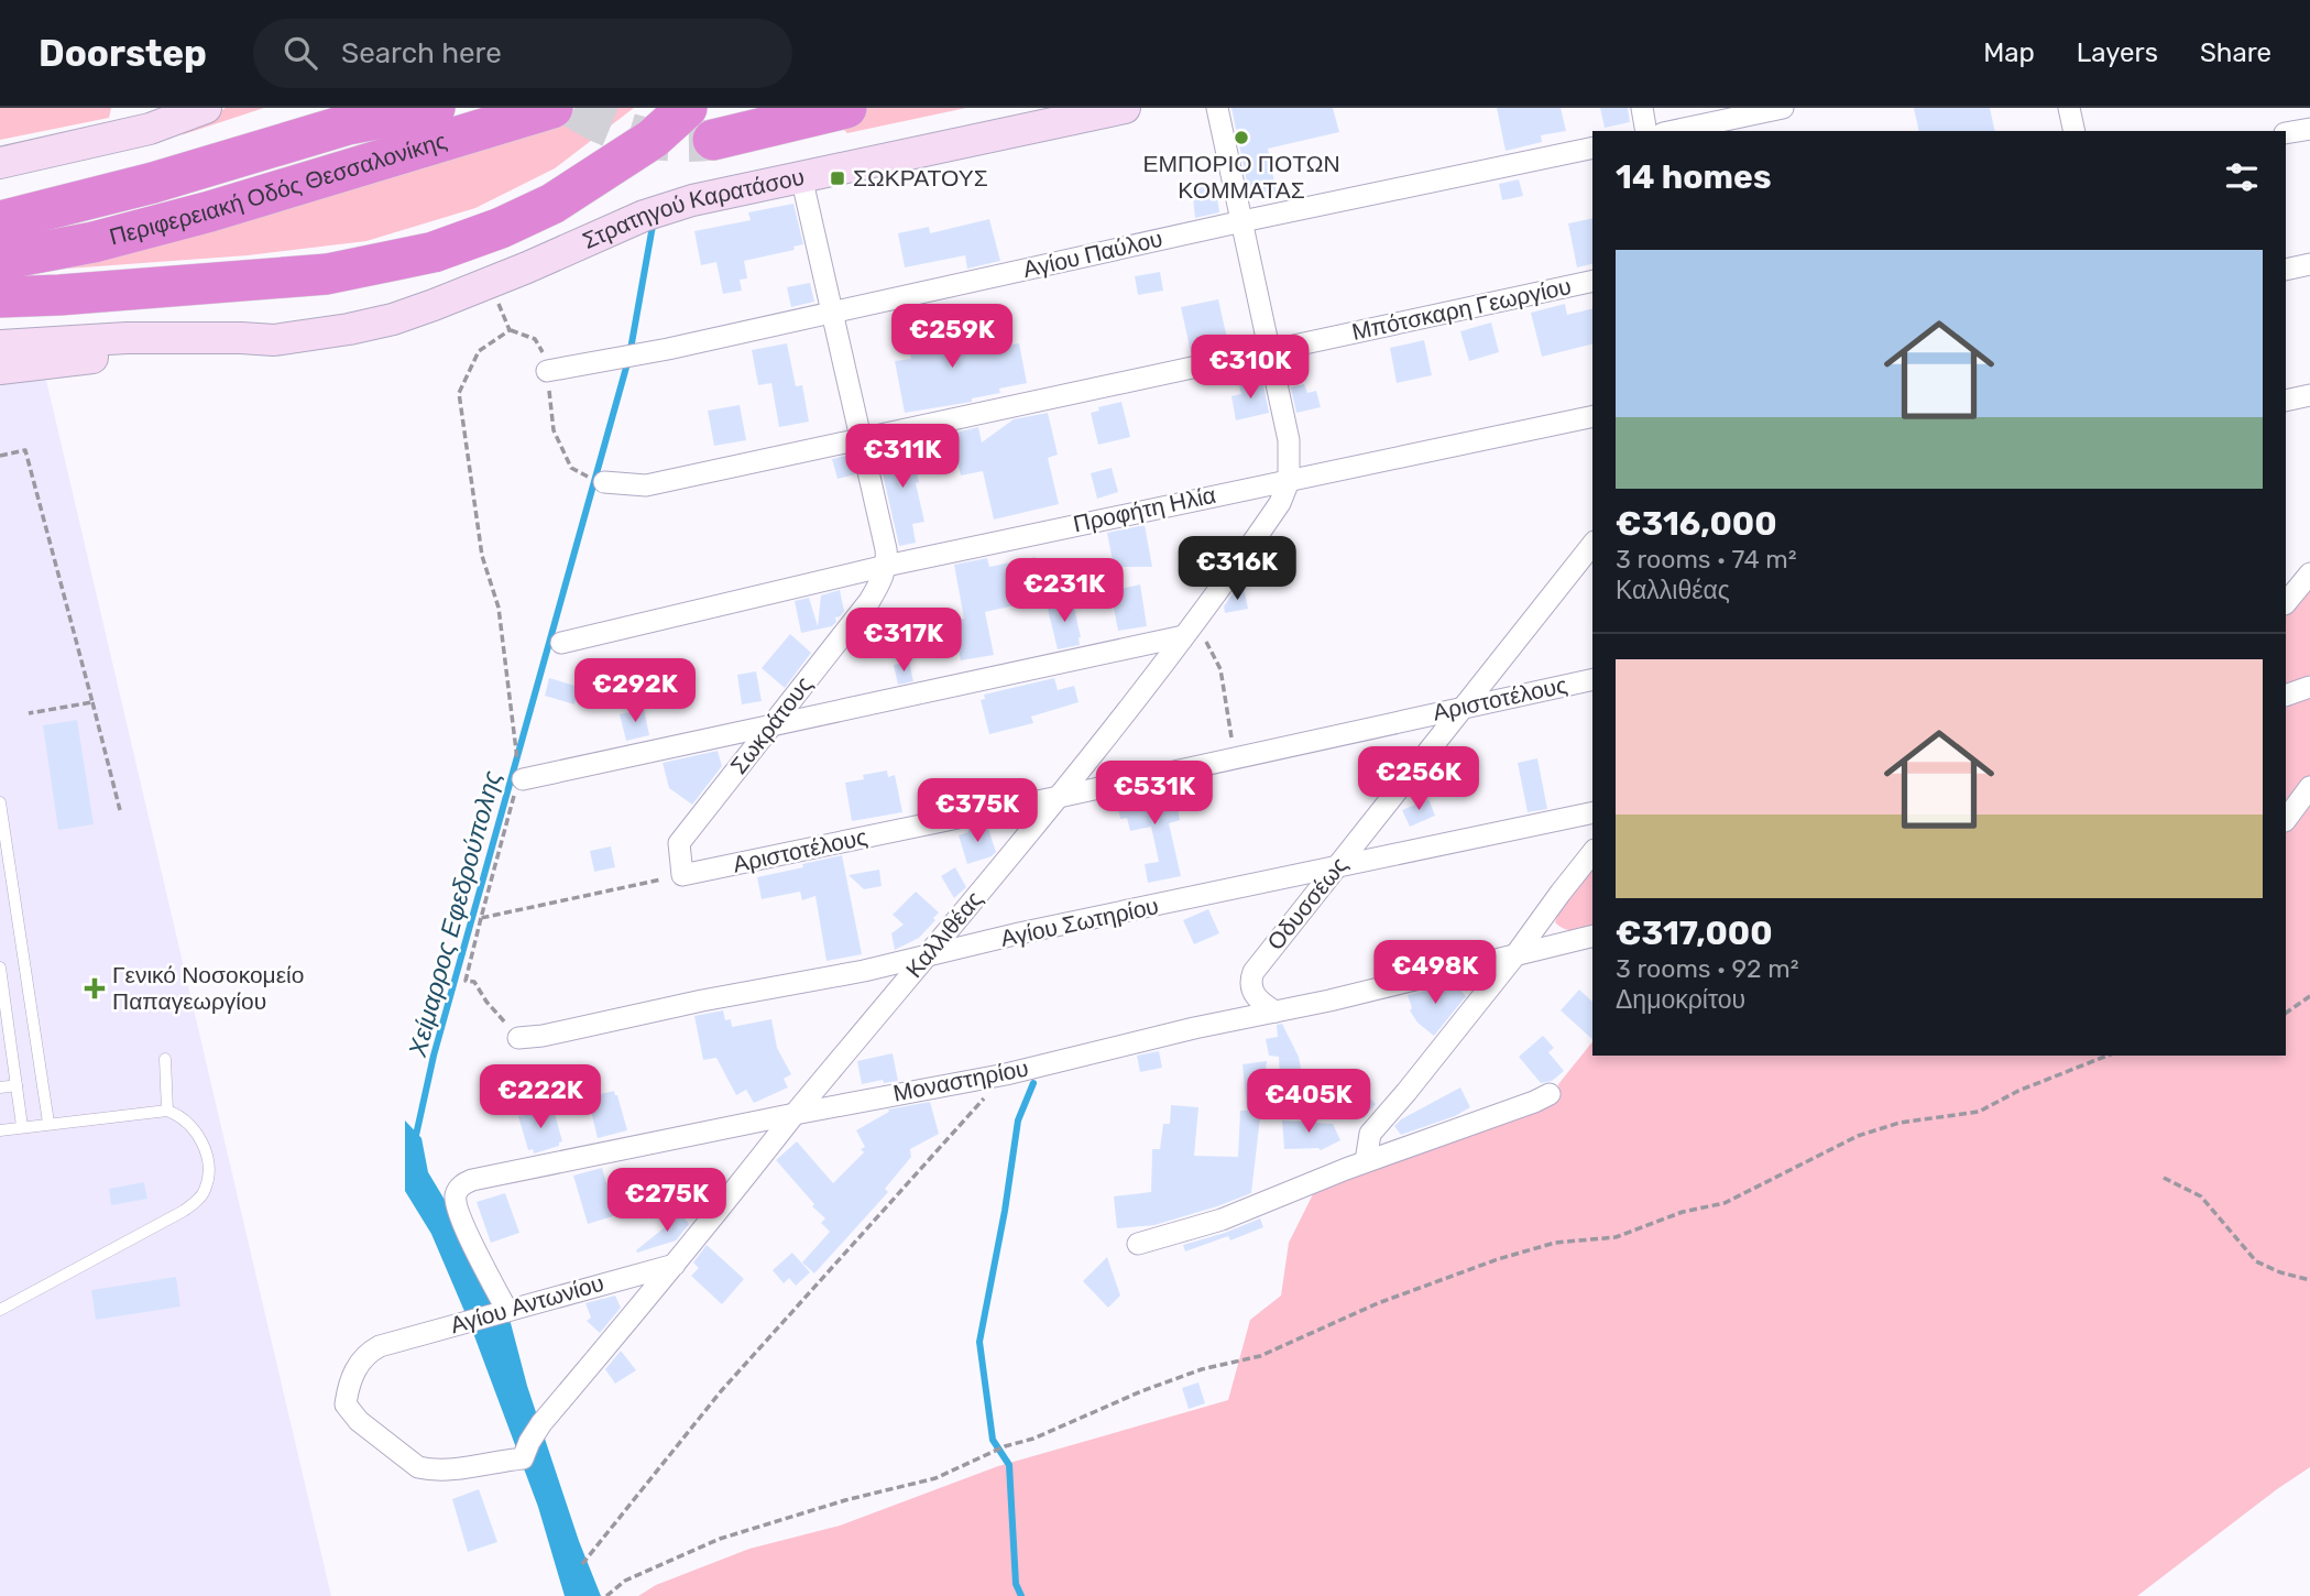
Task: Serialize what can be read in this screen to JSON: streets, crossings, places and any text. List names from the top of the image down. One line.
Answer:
{"streets":{"highway":["Περιφερειακή Οδός Θεσσαλονίκης"],"street":["Στρατηγού Καρατάσου","Αγίου Παύλου","Μπότσκαρη Γεωργίου","Προφήτη Ηλία","Αριστοτέλους","Σωκράτους","Οδυσσέως","Αγίου Σωτηρίου","Καλλιθέας","Μοναστηρίου","Αγίου Αντωνίου"]},"crossings":[["Αγίου Παύλου","Καλλιθέας"],["Μπότσκαρη Γεωργίου","Καλλιθέας"],["Προφήτη Ηλία","Σωκράτους"],["Προφήτη Ηλία","Καλλιθέας"],["Αριστοτέλους","Σωκράτους"],["Αριστοτέλους","Οδυσσέως"],["Αριστοτέλους","Καλλιθέας"],["Οδυσσέως","Αγίου Σωτηρίου"],["Οδυσσέως","Μοναστηρίου"],["Αγίου Σωτηρίου","Καλλιθέας"],["Καλλιθέας","Μοναστηρίου"],["Καλλιθέας","Αγίου Αντωνίου"],["Μοναστηρίου","Αγίου Αντωνίου"]],"water":["Χείμαρρος Εφεδρούπολης"],"places":{"other":["ΕΜΠΟΡΙΟ ΠΟΤΩΝ ΚΟΜΜΑΤΑΣ"],"transit":["ΣΩΚΡΑΤΟΥΣ"],"health":["Γενικό Νοσοκομείο Παπαγεωργίου"]},"page":{"header":"Doorstep","search":"Search here","nav":["Map","Layers","Share"],"heading":"14 homes","list":[{"name":"€316,000","note":"3 rooms · 74 m² · Καλλιθέας"},{"name":"€317,000","note":"3 rooms · 92 m² · Δημοκρίτου"}],"price":["€259K","€310K","€311K","€316K","€231K","€317K","€292K","€256K","€531K","€375K","€498K","€222K","€405K","€275K"]}}
